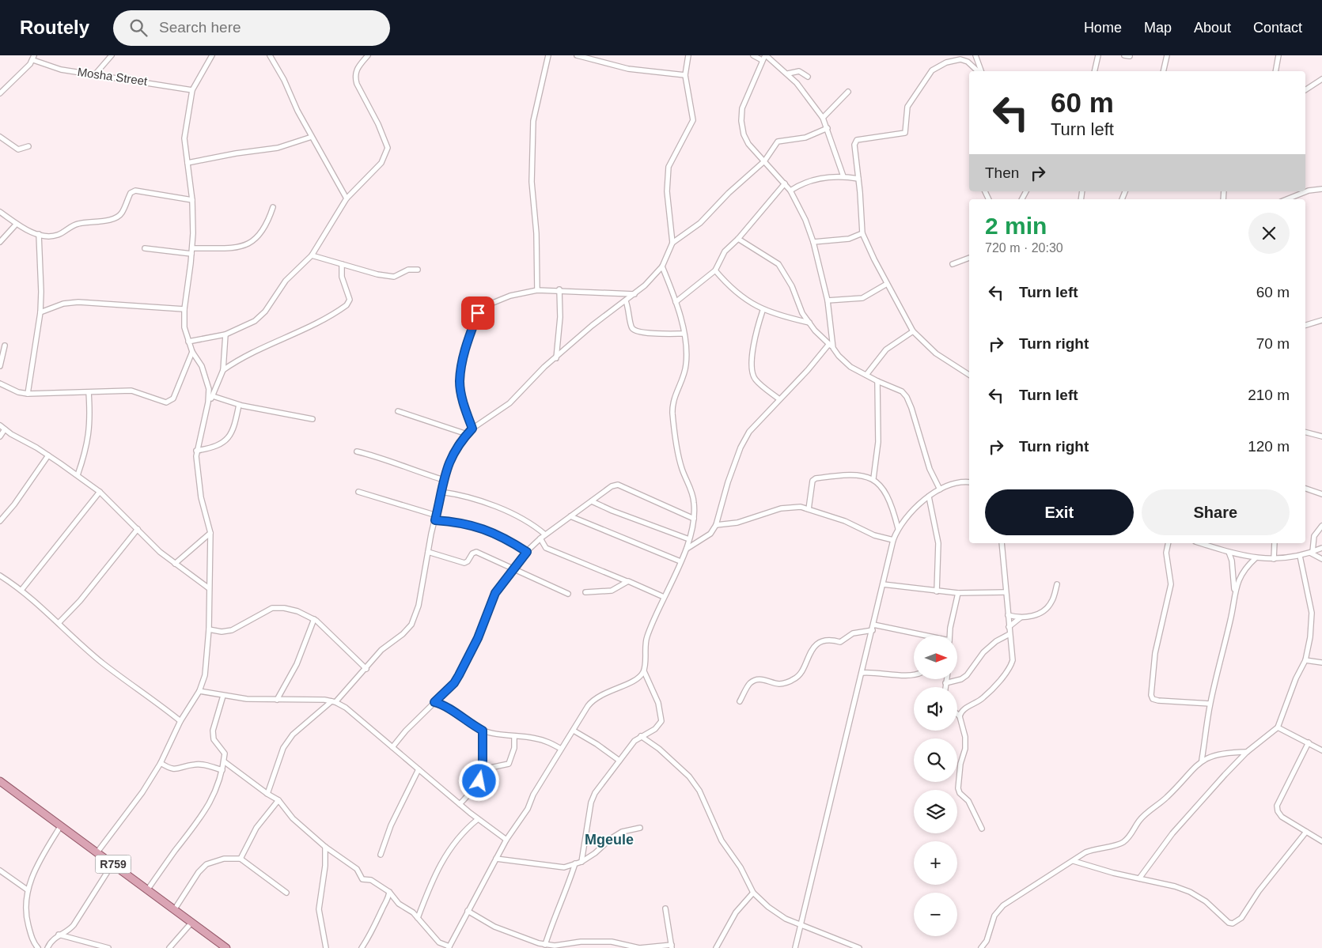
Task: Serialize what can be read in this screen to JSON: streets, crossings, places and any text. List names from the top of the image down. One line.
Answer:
{"streets":{"main road":["R759"],"street":["Mosha Street"]},"districts":["Mgeule"],"north":"right","page":{"header":"Routely","search":"Search here","nav":["Home","Map","About","Contact"],"turn":["60 m","Turn left"],"then":"Then","heading":["2 min","720 m · 20:30"],"list":[{"name":"Turn left","value":"60 m"},{"name":"Turn right","value":"70 m"},{"name":"Turn left","value":"210 m"},{"name":"Turn right","value":"120 m"}],"buttons":["Exit","Share"],"map_buttons":["+","−"]}}
